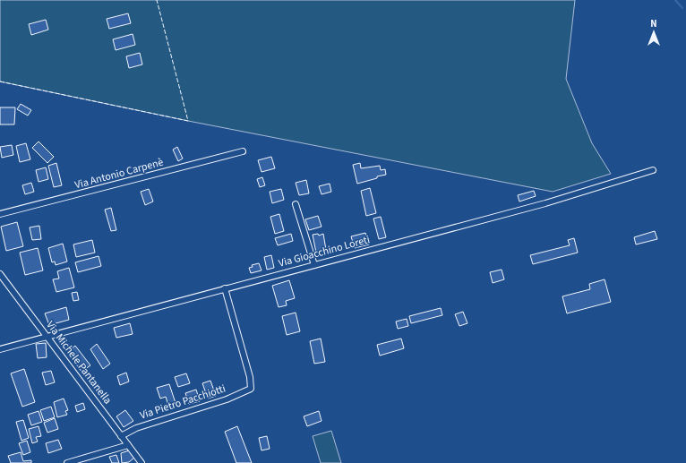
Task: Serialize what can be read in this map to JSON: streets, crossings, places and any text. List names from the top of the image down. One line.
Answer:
{"streets":{"street":["Via Antonio Carpenè","Via Gioacchino Loreti","Via Michele Pantanella","Via Pietro Pacchiotti"]},"crossings":[["Via Gioacchino Loreti","Via Michele Pantanella"],["Via Gioacchino Loreti","Via Pietro Pacchiotti"],["Via Michele Pantanella","Via Pietro Pacchiotti"]],"north":"top"}
